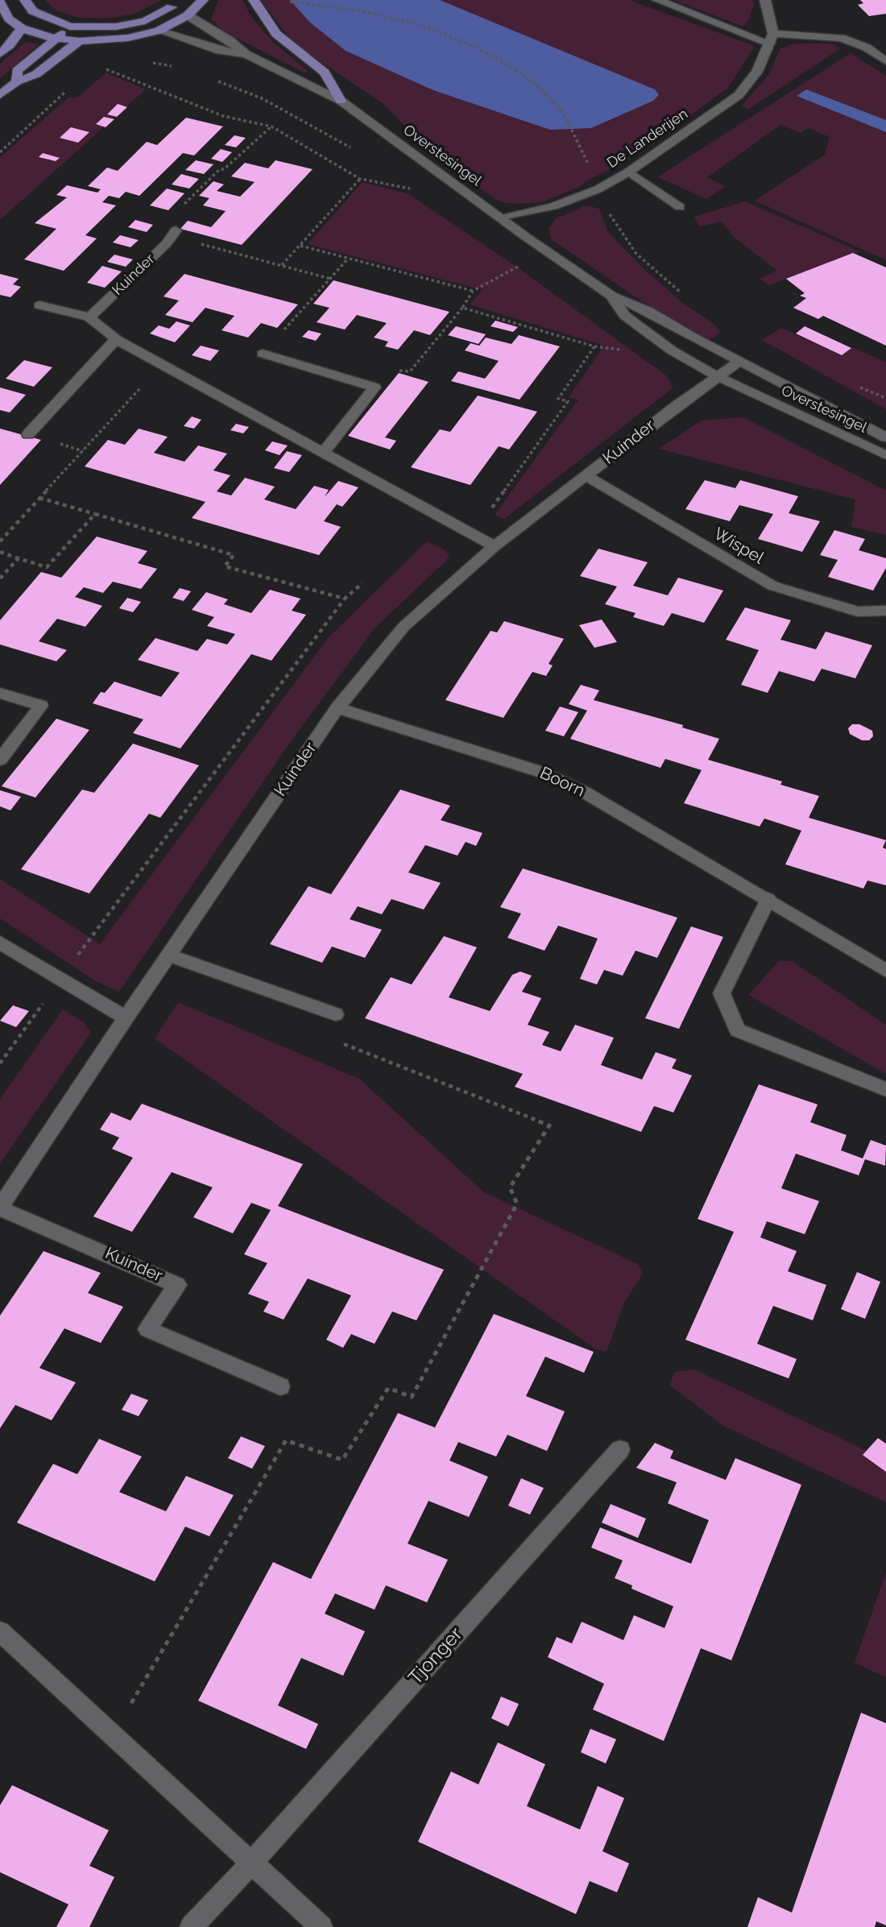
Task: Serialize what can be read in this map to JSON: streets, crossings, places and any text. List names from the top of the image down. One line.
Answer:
{"streets":{"street":["De Landerijen","Overstesingel","Kuinder","Wispel","Boorn","Tjonger"]},"crossings":[["De Landerijen","Overstesingel"],["Overstesingel","Kuinder"],["Kuinder","Wispel"],["Kuinder","Boorn"]]}
